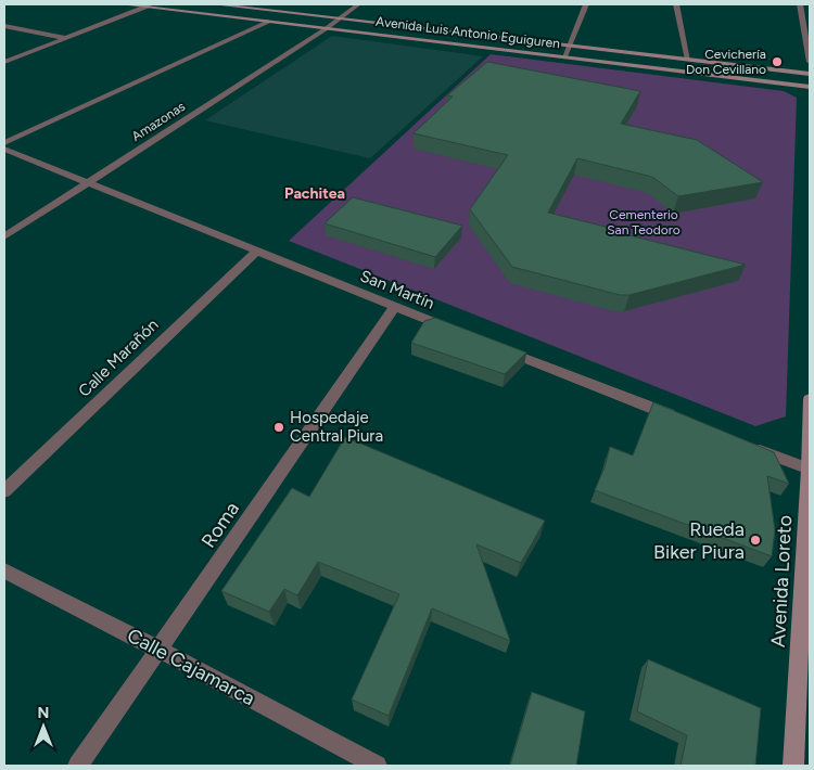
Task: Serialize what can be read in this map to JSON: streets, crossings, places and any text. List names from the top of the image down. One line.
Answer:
{"streets":{"main road":["Avenida Luis Antonio Eguiguren","Avenida Loreto"],"street":["Amazonas","San Martín","Calle Marañón","Roma","Calle Cajamarca"]},"crossings":[["Avenida Luis Antonio Eguiguren","Amazonas"],["Amazonas","San Martín"],["San Martín","Calle Marañón"],["San Martín","Roma"],["Roma","Calle Cajamarca"]],"districts":["Pachitea"],"parks":["Cementerio San Teodoro"],"places":["Cevichería Don Cevillano","Hospedaje Central Piura","Rueda Biker Piura"],"north":"top"}
